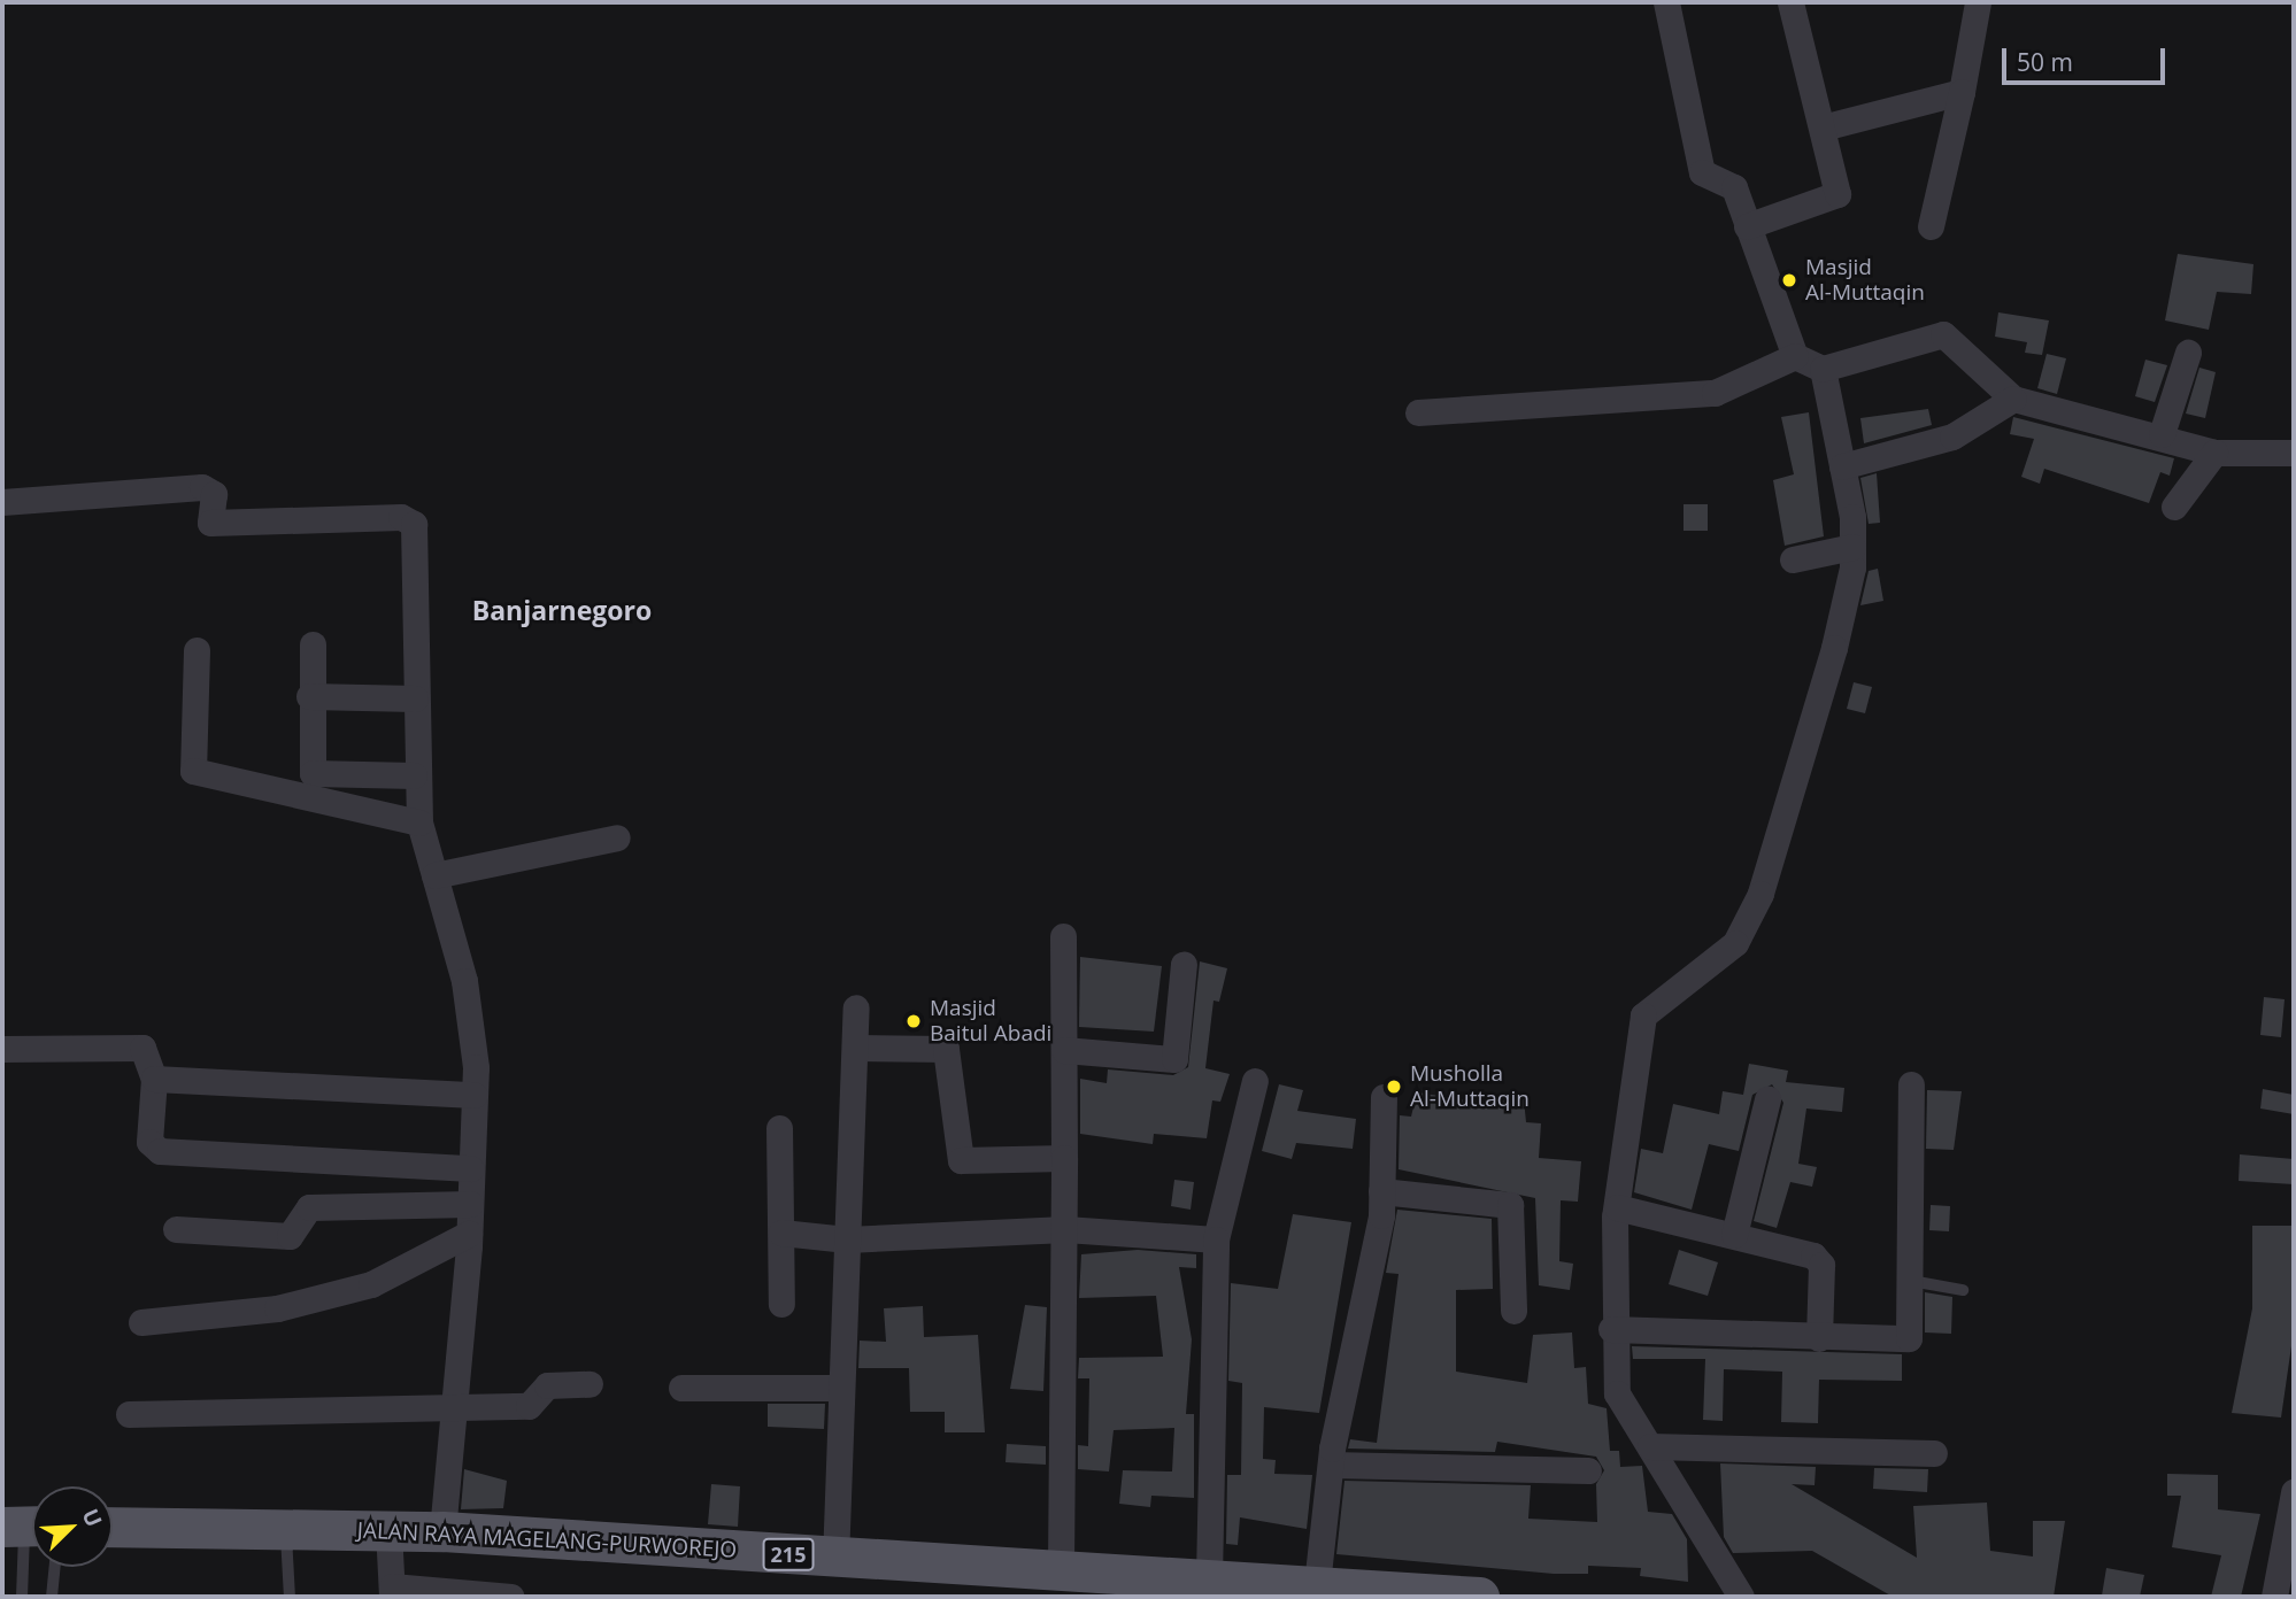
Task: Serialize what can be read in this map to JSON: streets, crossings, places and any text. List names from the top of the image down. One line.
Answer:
{"streets":{"main road":["JALAN RAYA MAGELANG-PURWOREJO","215"]},"districts":["Banjarnegoro"],"places":["Masjid Al-Muttaqin","Masjid Baitul Abadi","Musholla Al-Muttaqin"],"scale_bar":"50 m","north":"top right"}
